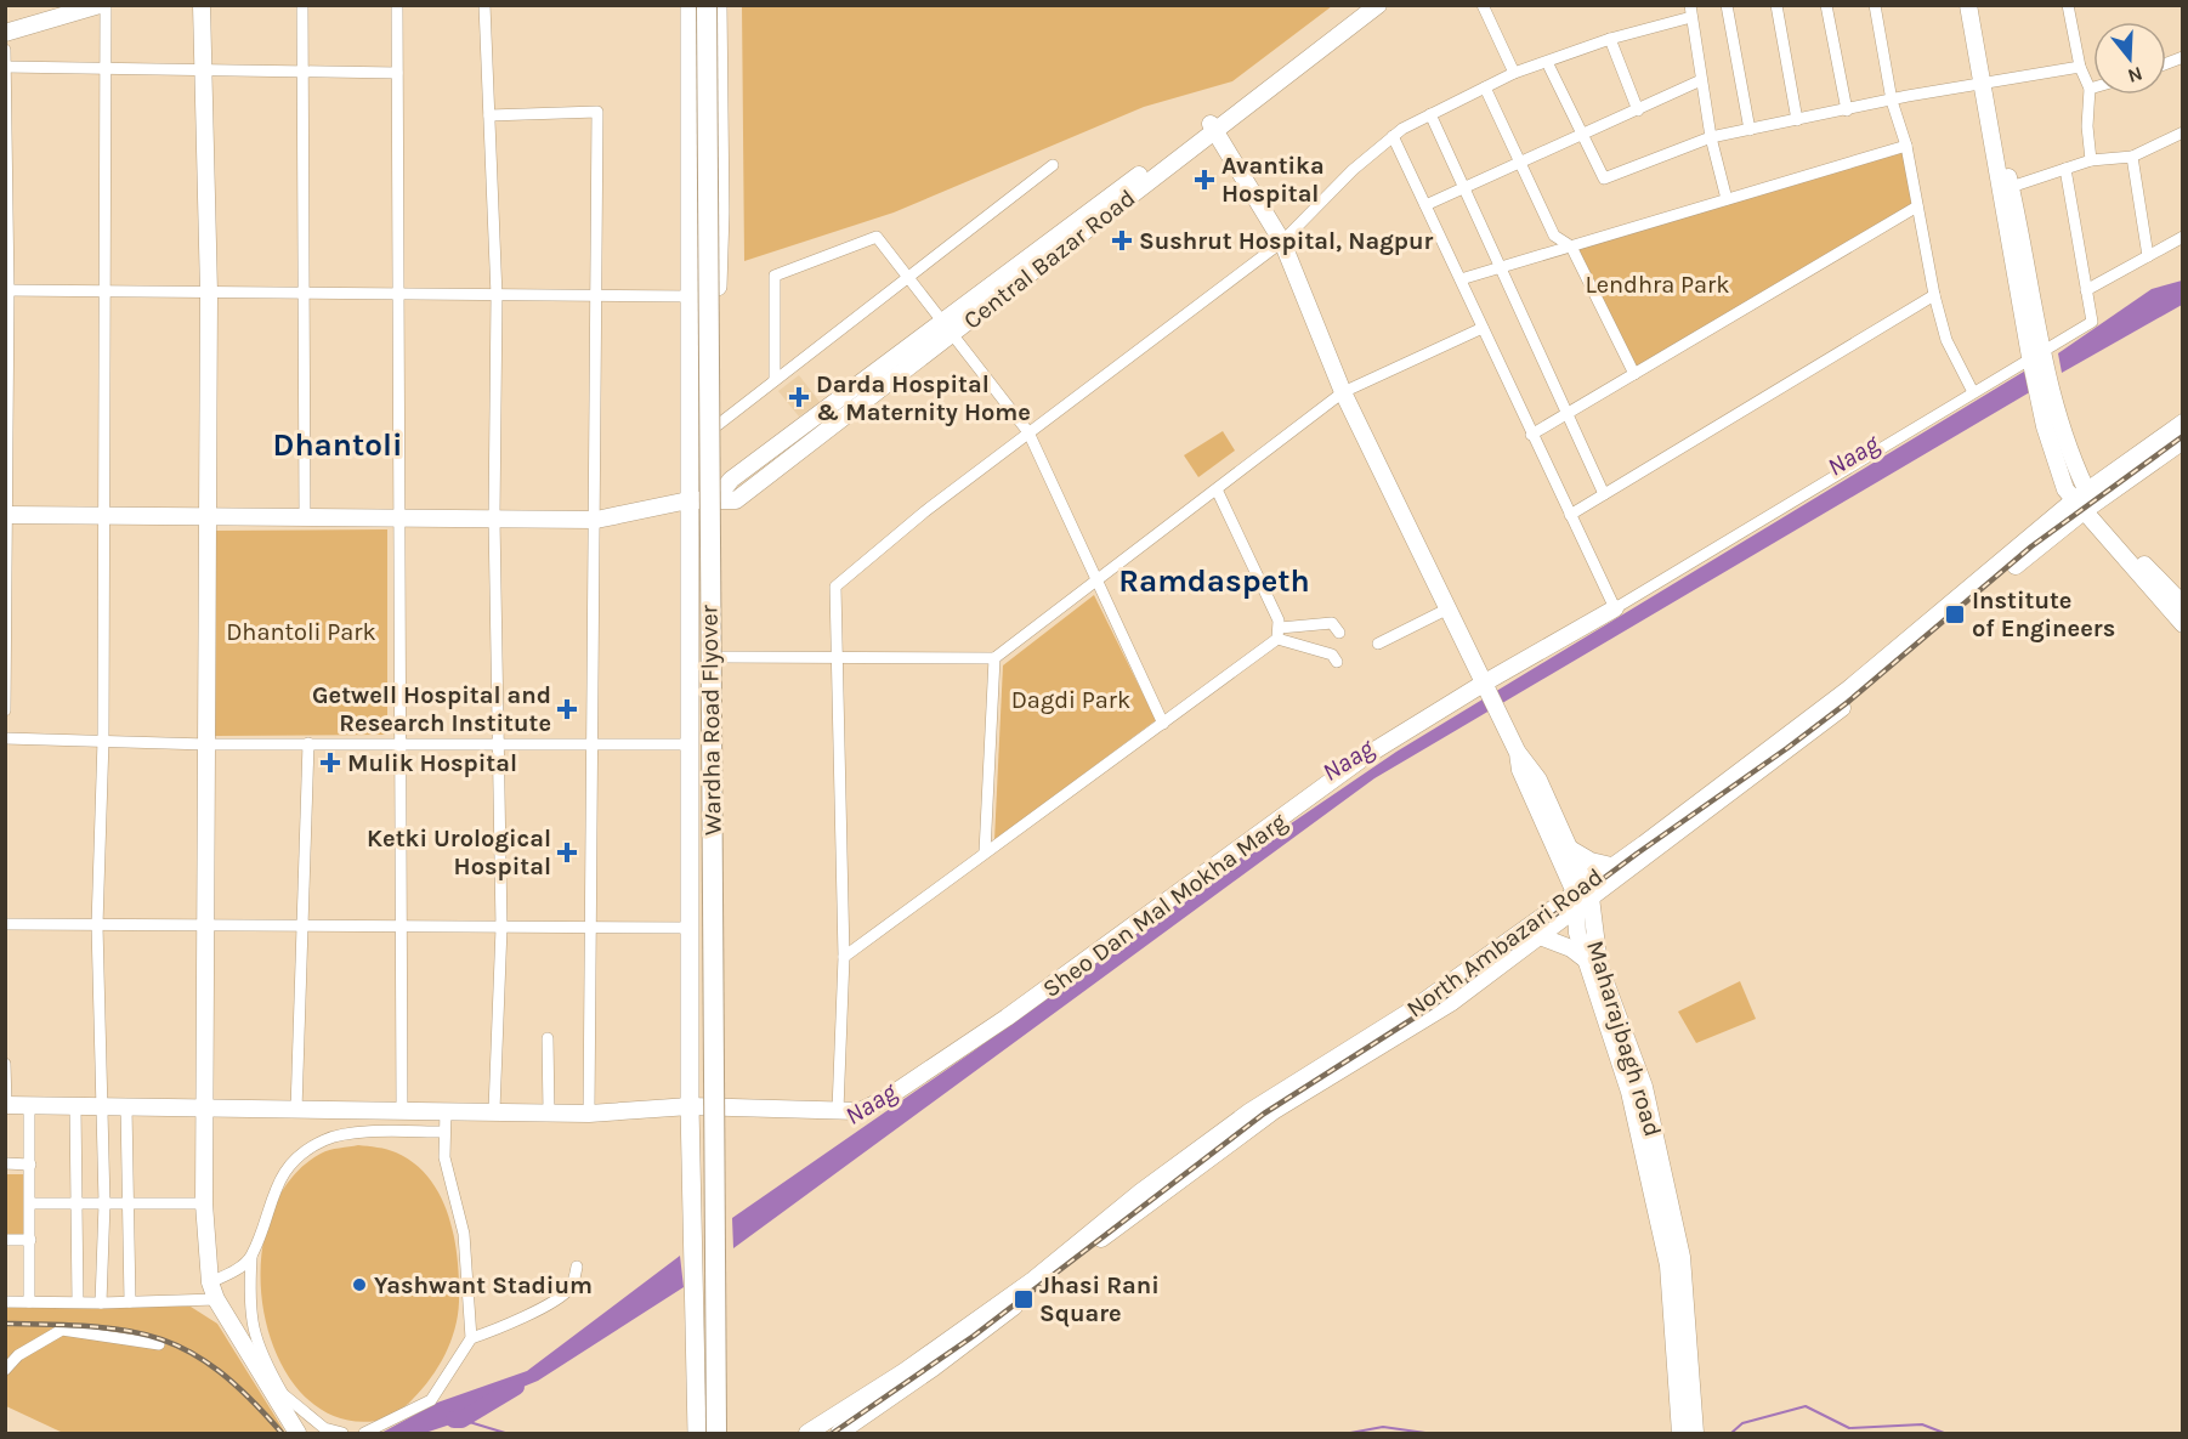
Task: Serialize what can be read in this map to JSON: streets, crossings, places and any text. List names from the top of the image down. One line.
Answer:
{"streets":{"highway":["Wardha Road Flyover"],"street":["Central Bazar Road","Sheo Dan Mal Mokha Marg","North Ambazari Road","Maharajbagh road"]},"crossings":[["North Ambazari Road","Maharajbagh road"]],"districts":["Dhantoli","Ramdaspeth"],"water":["Naag"],"parks":["Lendhra Park","Dhantoli Park","Dagdi Park"],"places":{"health":["Avantika Hospital","Sushrut Hospital, Nagpur","Darda Hospital & Maternity Home","Getwell Hospital and Research Institute","Mulik Hospital","Ketki Urological Hospital"],"transit":["Institute of Engineers","Jhasi Rani Square"],"other":["Yashwant Stadium"]},"north":"bottom"}
